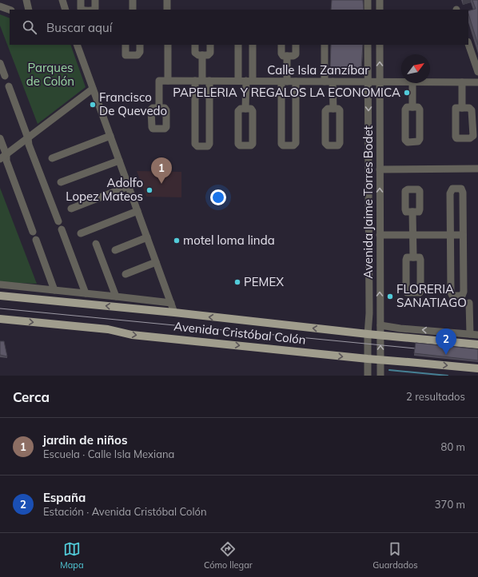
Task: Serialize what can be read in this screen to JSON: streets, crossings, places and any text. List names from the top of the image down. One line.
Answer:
{"streets":{"main road":["Avenida Cristóbal Colón"],"street":["Calle Isla Zanzíbar","Avenida Jaime Torres Bodet"]},"crossings":[["Calle Isla Zanzíbar","Avenida Jaime Torres Bodet"],["Avenida Jaime Torres Bodet","Avenida Cristóbal Colón"]],"parks":["Parques de Colón"],"places":["PAPELERIA Y REGALOS LA ECONOMICA","Francisco De Quevedo","Adolfo Lopez Mateos","motel loma linda","PEMEX","FLORERIA SANATIAGO"],"north":"top right","page":{"search":"Buscar aquí","pins":["1","2"],"heading":["Cerca","2 resultados"],"list":[{"mark":"1","name":"jardin de niños","note":"Escuela · Calle Isla Mexiana","value":"80 m"},{"mark":"2","name":"España","note":"Estación · Avenida Cristóbal Colón","value":"370 m"}],"nav":["Mapa","Cómo llegar","Guardados"]}}
